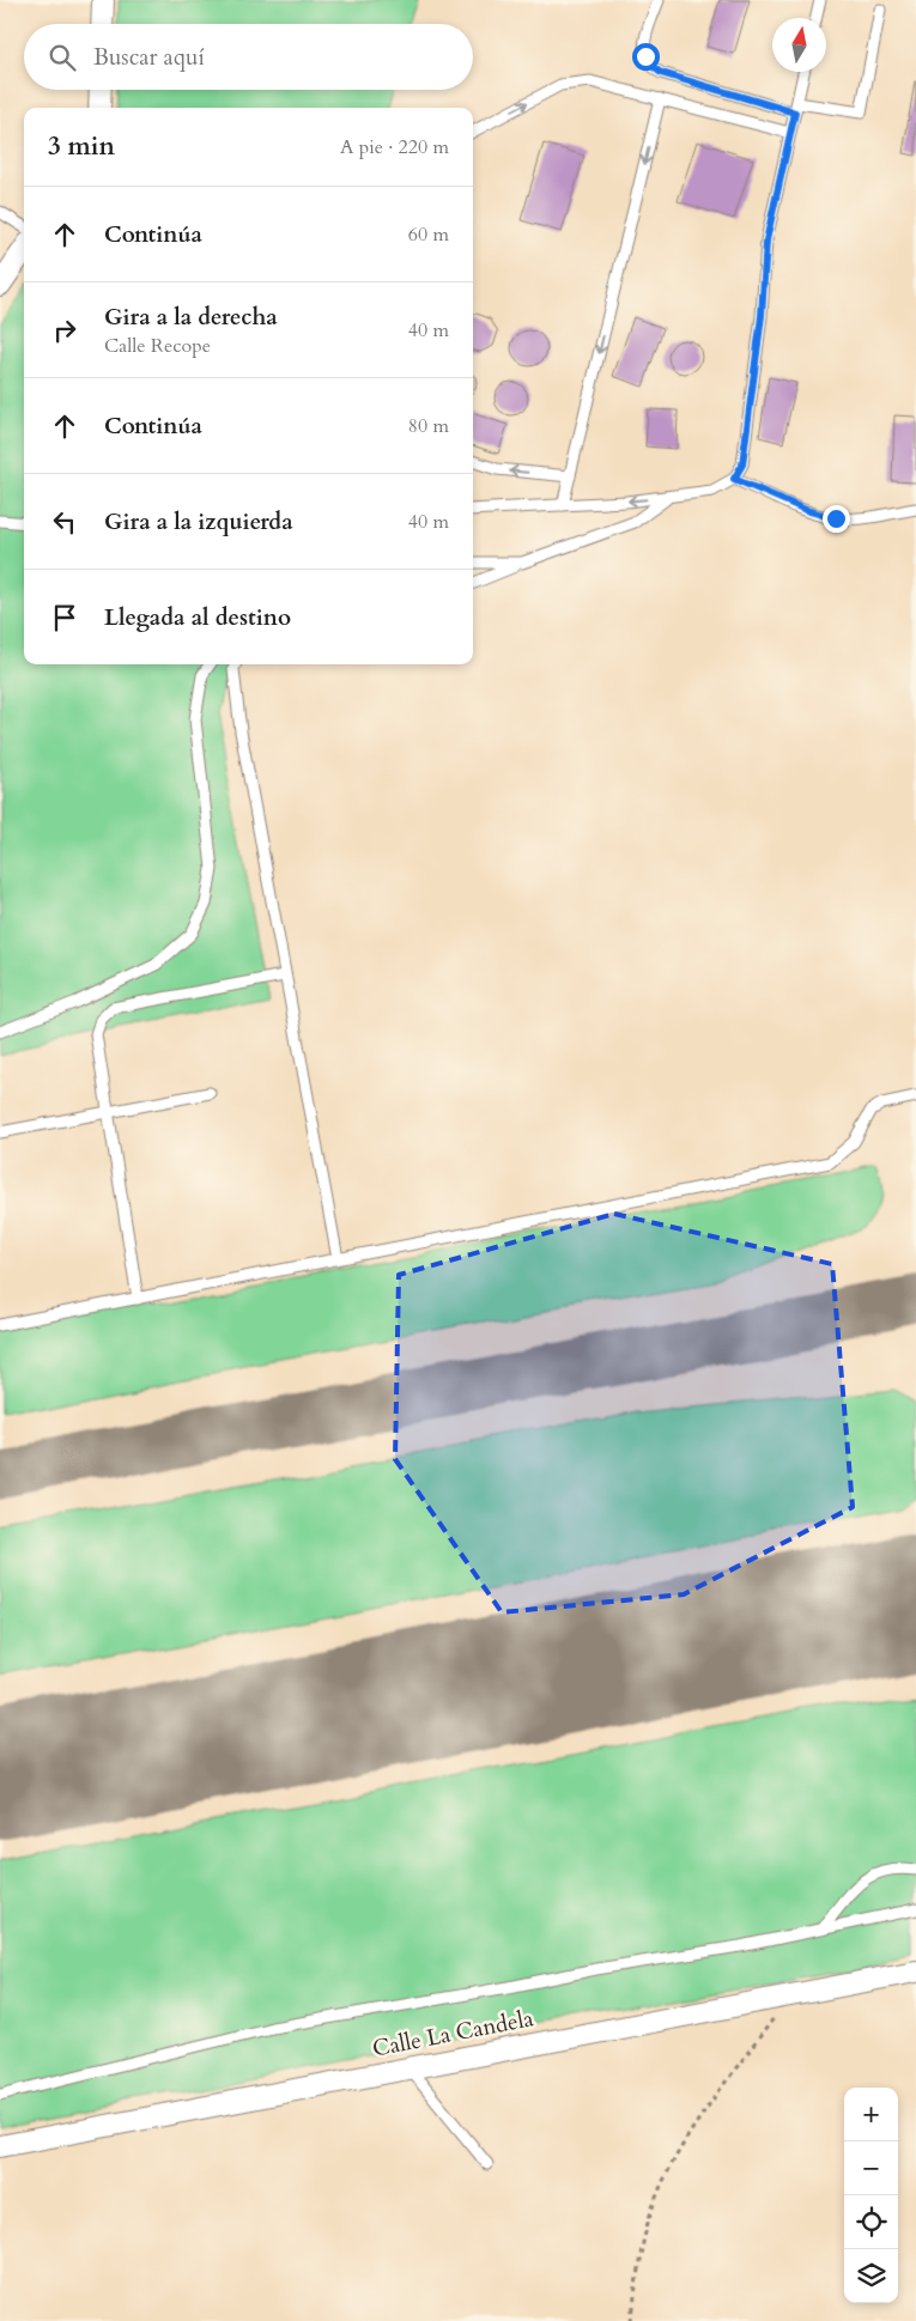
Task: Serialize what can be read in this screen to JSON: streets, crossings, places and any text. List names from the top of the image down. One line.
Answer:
{"streets":{"street":["Calle La Candela"]},"north":"top","page":{"search":"Buscar aquí","heading":["3 min","A pie · 220 m"],"list":[["Continúa","60 m"],["Gira a la derecha","Calle Recope","40 m"],["Continúa","80 m"],["Gira a la izquierda","40 m"],"Llegada al destino"],"map_buttons":["+","−"]}}
